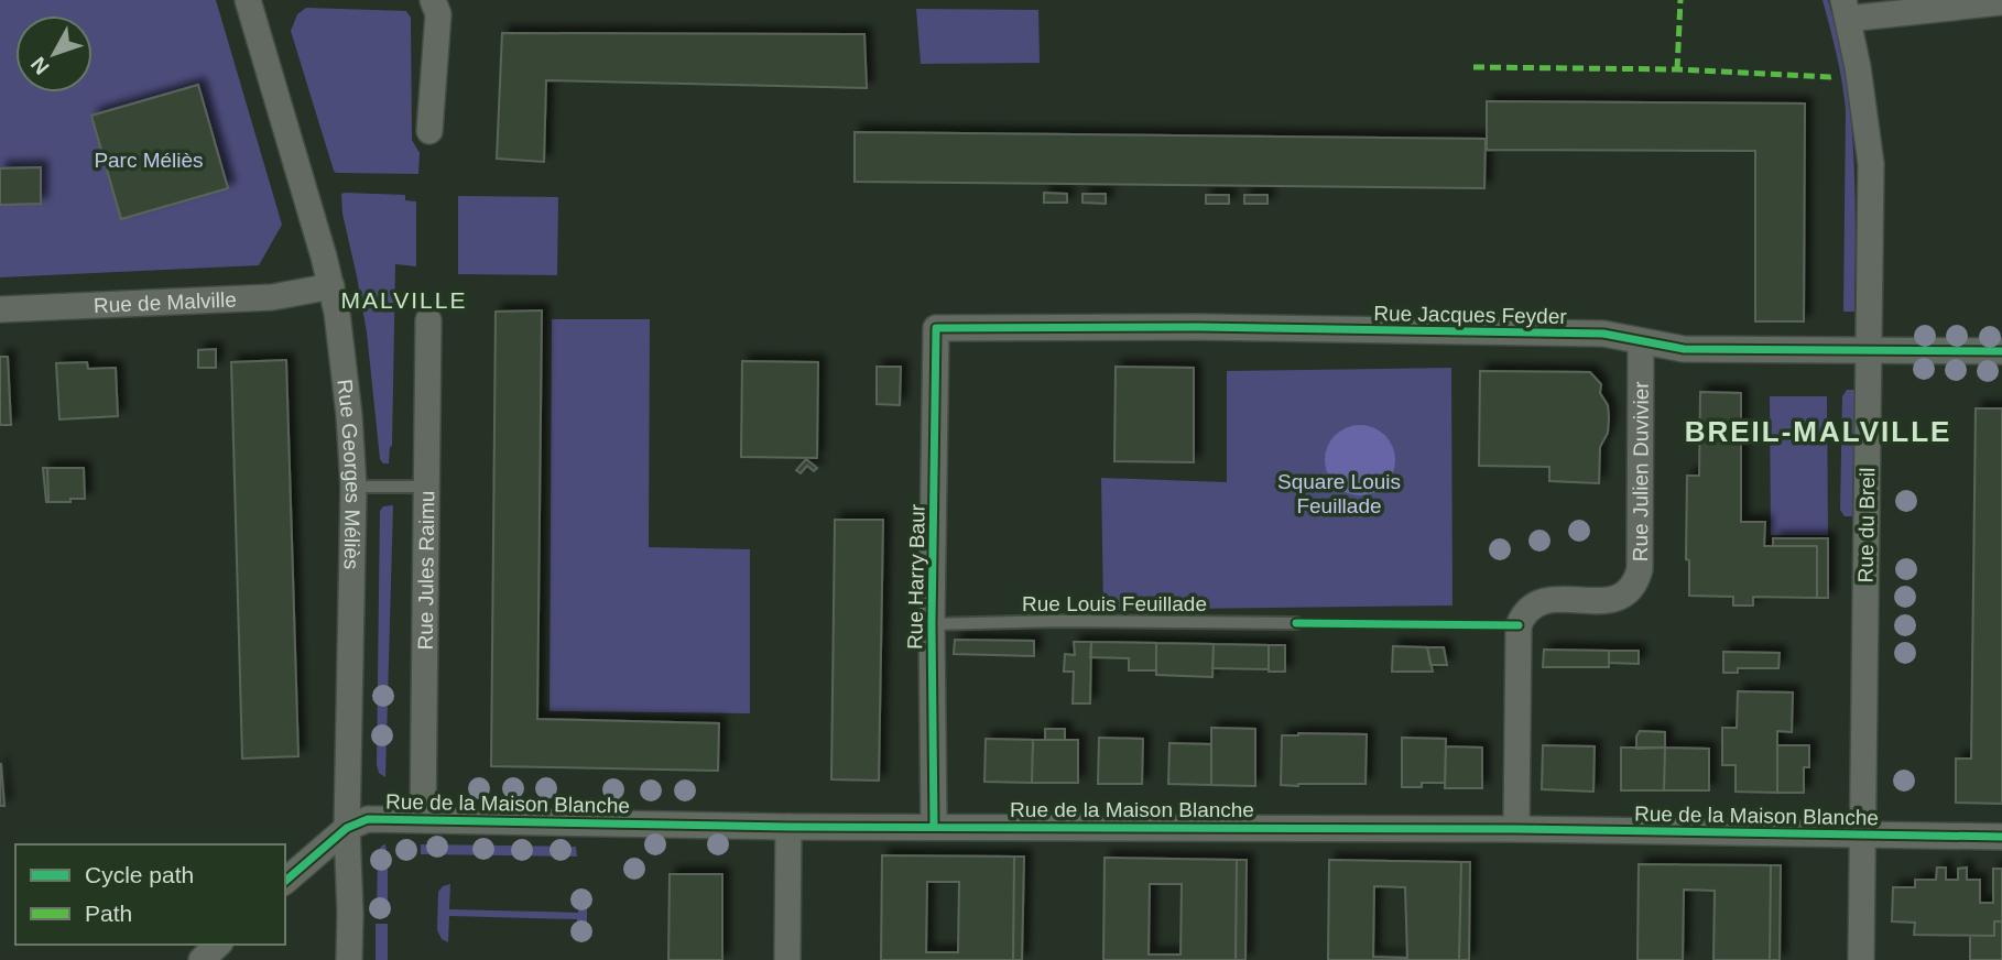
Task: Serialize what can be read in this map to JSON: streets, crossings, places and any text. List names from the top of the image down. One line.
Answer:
{"streets":{"street":["Rue de Malville","Rue Jacques Feyder","Rue Julien Duvivier","Rue Georges Méliès","Rue du Breil","Rue Jules Raimu","Rue Harry Baur","Rue de la Maison Blanche"],"lane":["Rue Louis Feuillade"]},"crossings":[["Rue de Malville","Rue Georges Méliès"],["Rue Jacques Feyder","Rue Julien Duvivier"],["Rue Jacques Feyder","Rue du Breil"],["Rue Jacques Feyder","Rue Harry Baur"],["Rue Julien Duvivier","Rue de la Maison Blanche"],["Rue Georges Méliès","Rue de la Maison Blanche"],["Rue du Breil","Rue de la Maison Blanche"],["Rue Jules Raimu","Rue de la Maison Blanche"],["Rue Harry Baur","Rue Louis Feuillade"],["Rue Harry Baur","Rue de la Maison Blanche"]],"districts":["MALVILLE","BREIL-MALVILLE"],"parks":["Parc Méliès","Square Louis Feuillade"],"legend":["Cycle path","Path"],"north":"bottom left"}
